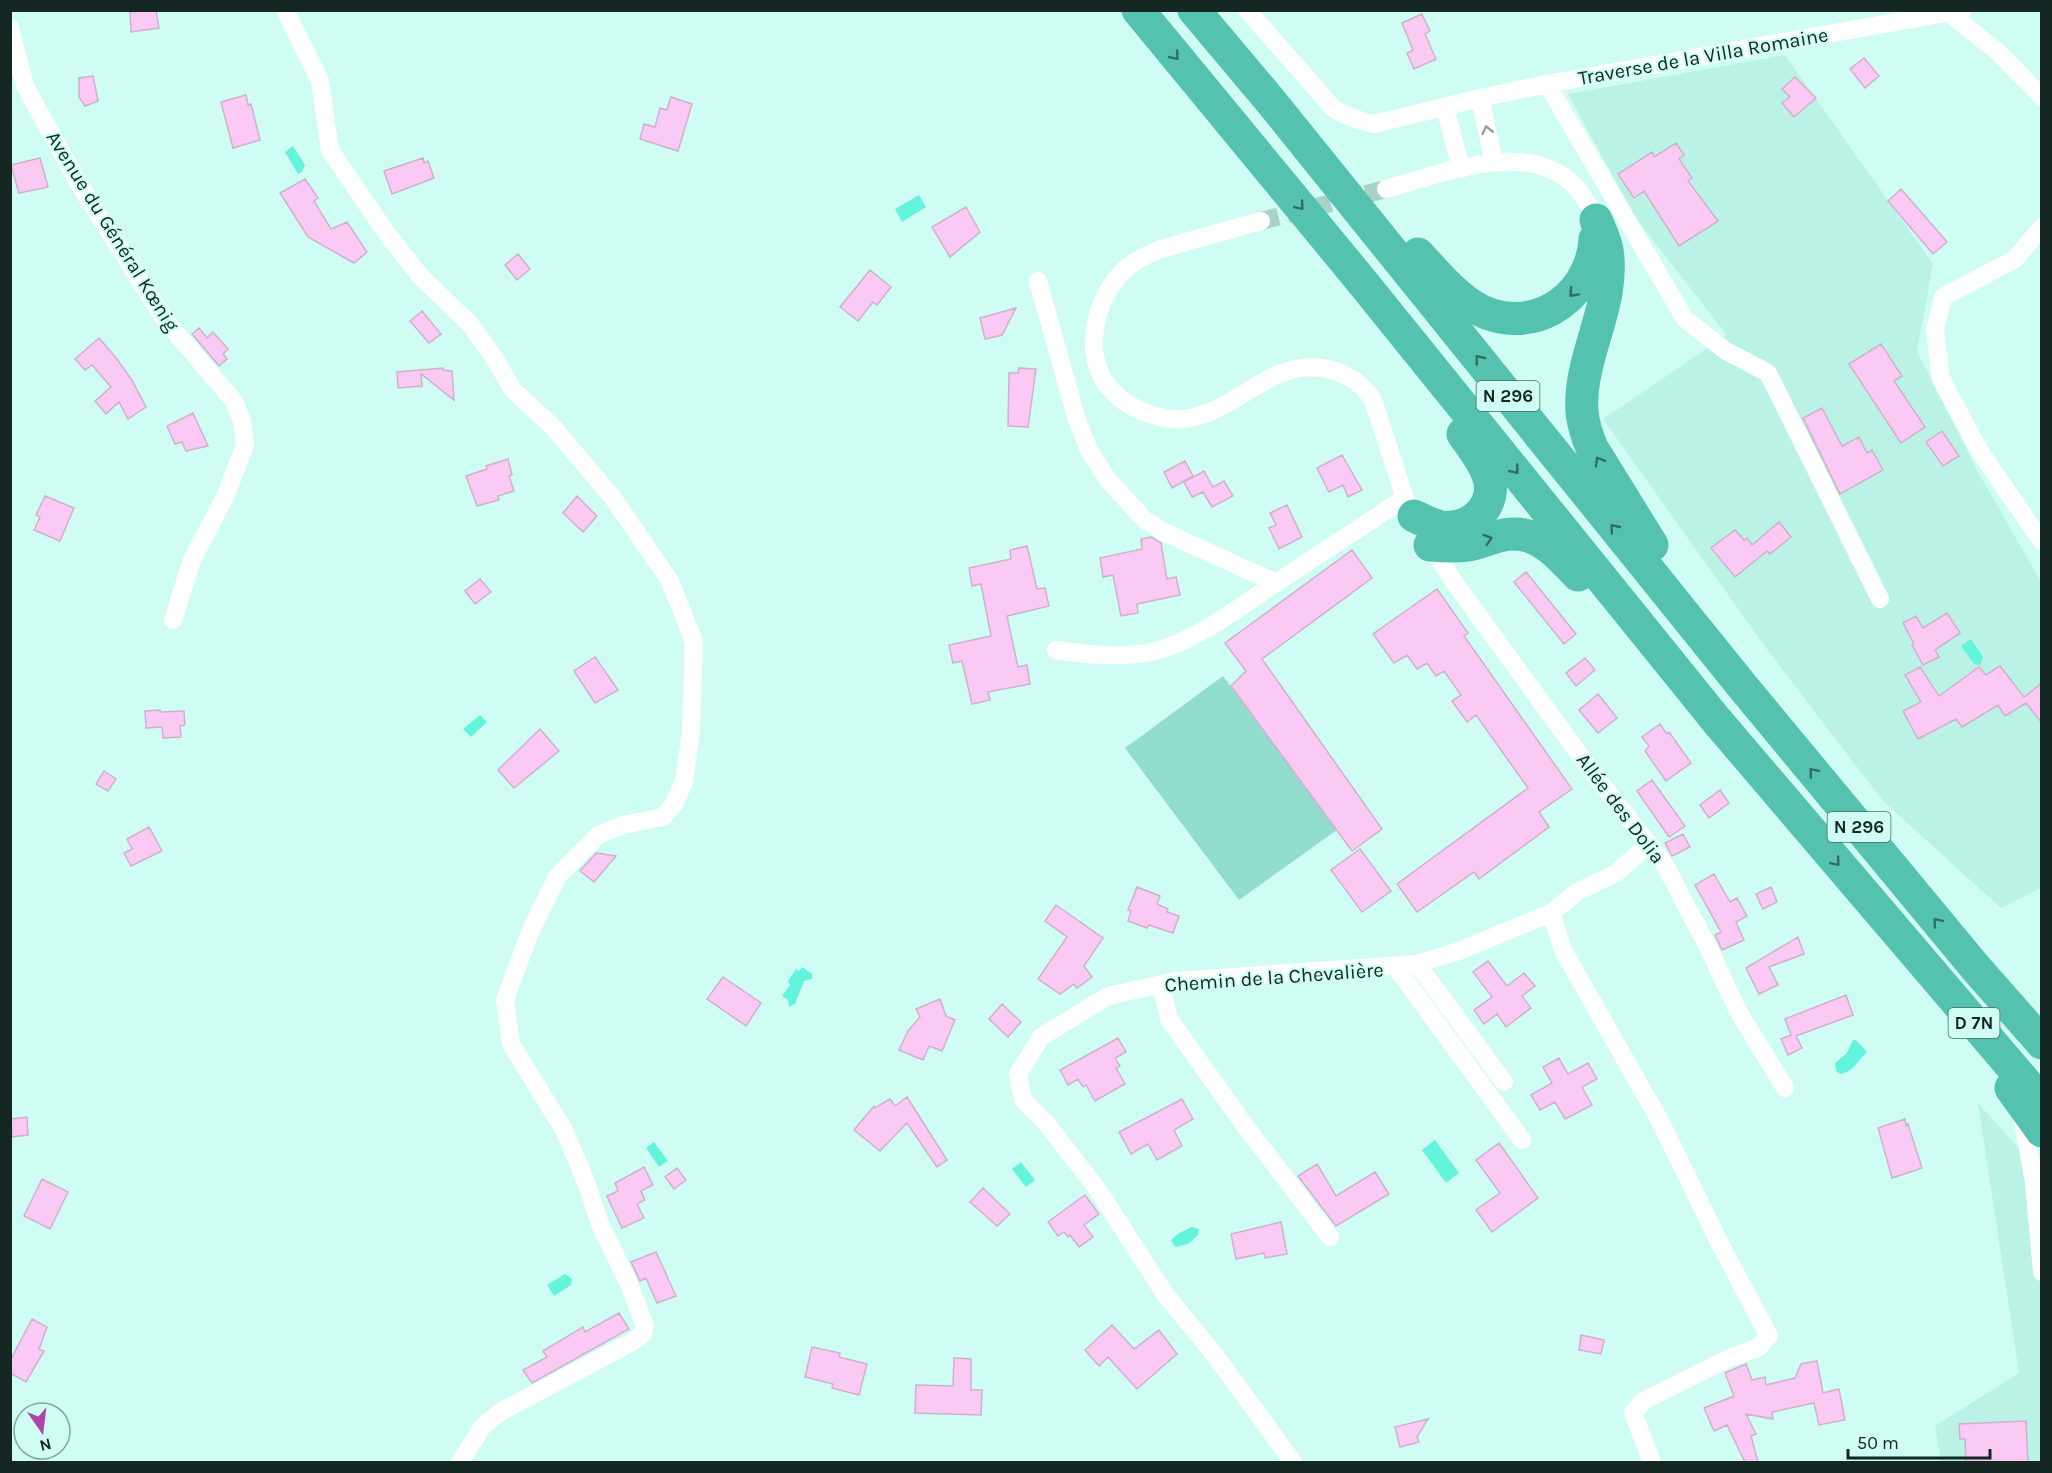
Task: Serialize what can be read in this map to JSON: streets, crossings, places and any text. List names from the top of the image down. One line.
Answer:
{"streets":{"highway":["N 296","D 7N"],"street":["Traverse de la Villa Romaine","Avenue du Général Kœnig","Allée des Dolia","Chemin de la Chevalière"]},"crossings":[["N 296","D 7N"],["Allée des Dolia","Chemin de la Chevalière"]],"scale_bar":"50 m","north":"bottom"}
